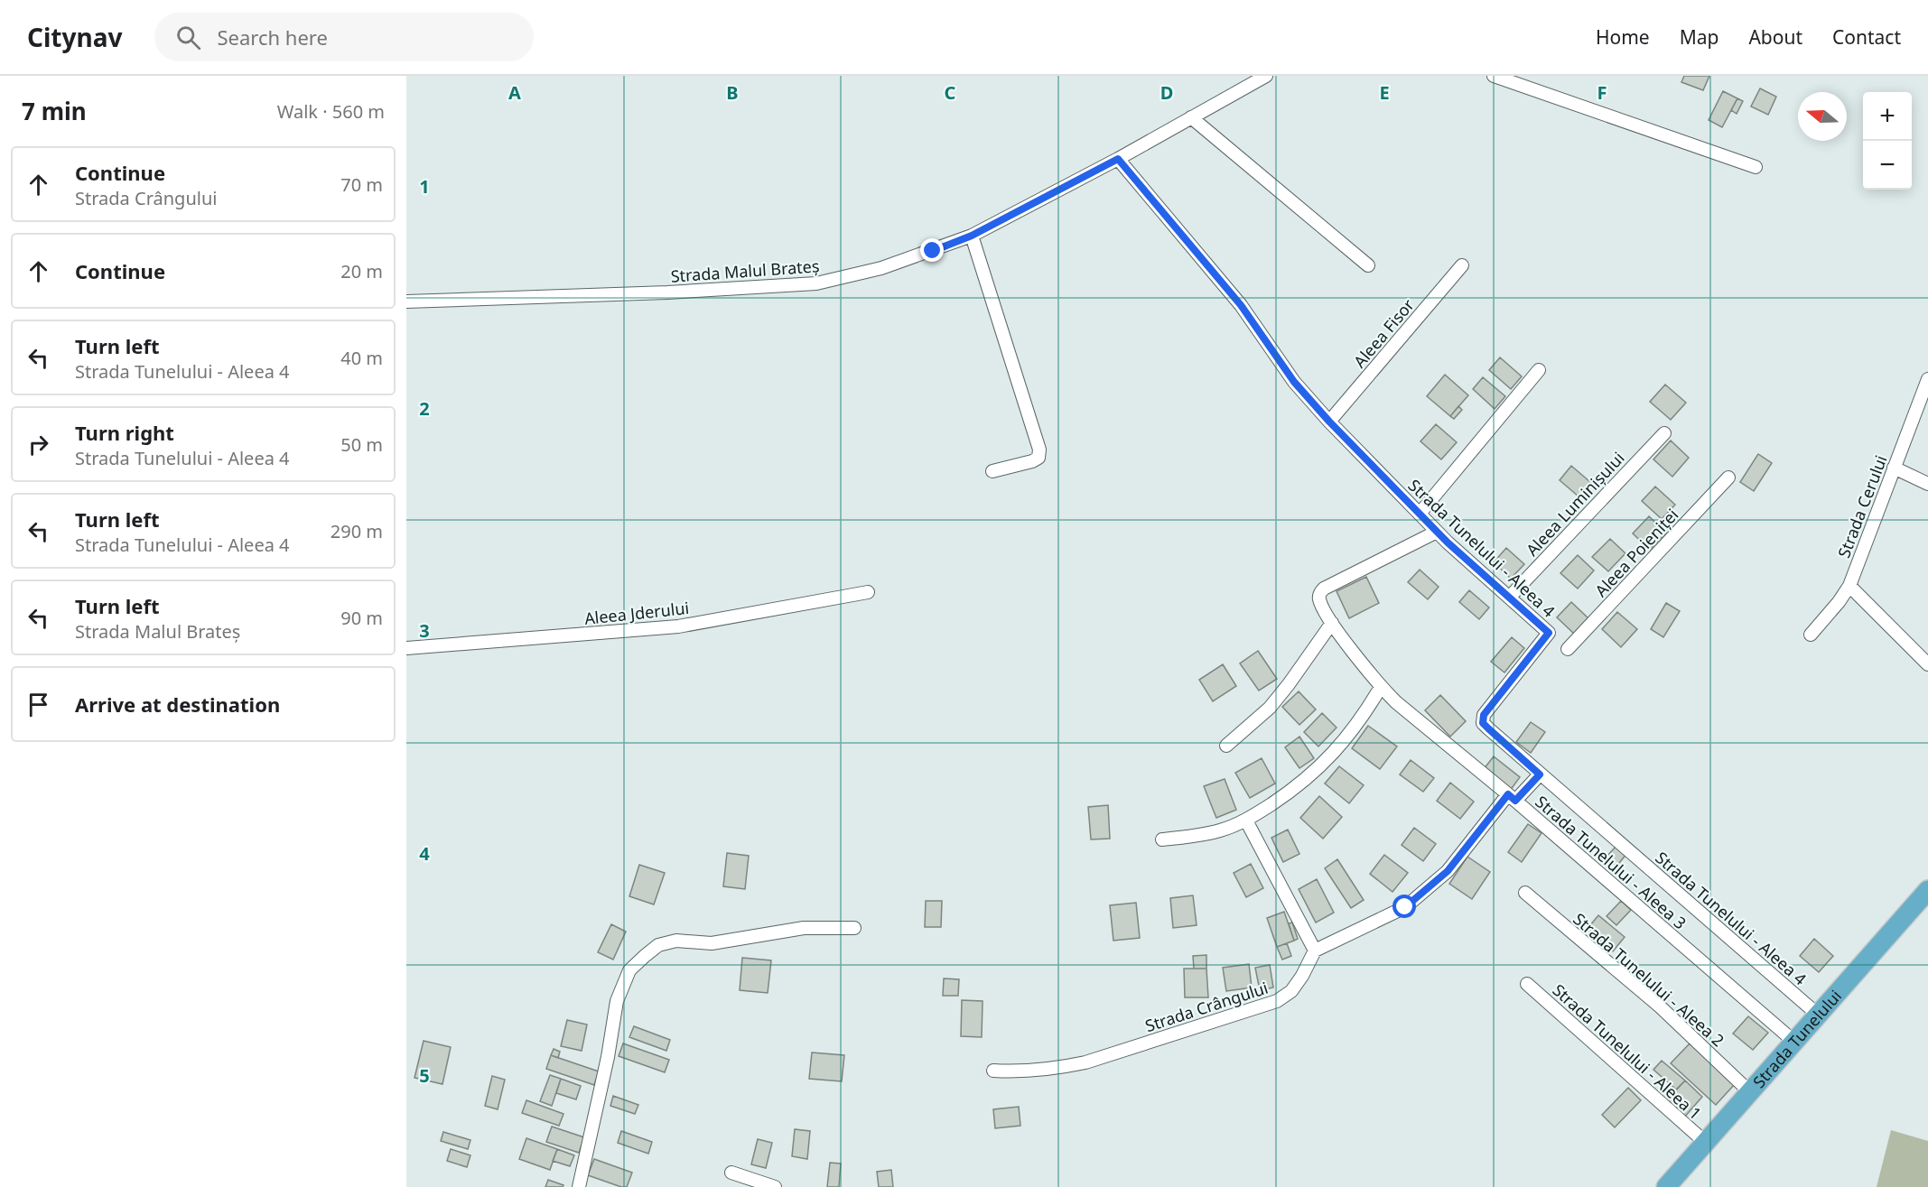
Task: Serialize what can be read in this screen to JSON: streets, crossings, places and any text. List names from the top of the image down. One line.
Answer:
{"streets":{"highway":["Strada Tunelului"],"street":["Strada Malul Brateș","Aleea Fisor","Aleea Luminișului","Strada Cerului","Strada Tunelului - Aleea 4","Aleea Poieniței","Aleea Jderului","Strada Tunelului - Aleea 3","Strada Tunelului - Aleea 2","Strada Crângului","Strada Tunelului - Aleea 1"]},"crossings":[["Strada Malul Brateș","Strada Tunelului - Aleea 4"],["Aleea Fisor","Strada Tunelului - Aleea 4"],["Aleea Luminișului","Strada Tunelului - Aleea 4"],["Strada Tunelului - Aleea 4","Strada Tunelului - Aleea 3"],["Strada Tunelului - Aleea 4","Strada Tunelului"],["Strada Tunelului - Aleea 3","Strada Tunelului"],["Strada Tunelului - Aleea 2","Strada Tunelului"],["Strada Tunelului","Strada Tunelului - Aleea 1"]],"north":"left","page":{"header":"Citynav","search":"Search here","nav":["Home","Map","About","Contact"],"heading":["7 min","Walk · 560 m"],"map_buttons":["+","−"],"list":[["Continue","Strada Crângului","70 m"],["Continue","20 m"],["Turn left","Strada Tunelului - Aleea 4","40 m"],["Turn right","Strada Tunelului - Aleea 4","50 m"],["Turn left","Strada Tunelului - Aleea 4","290 m"],["Turn left","Strada Malul Brateș","90 m"],"Arrive at destination"]},"grid":{"columns":["A","B","C","D","E","F"],"rows":["1","2","3","4","5"]}}
